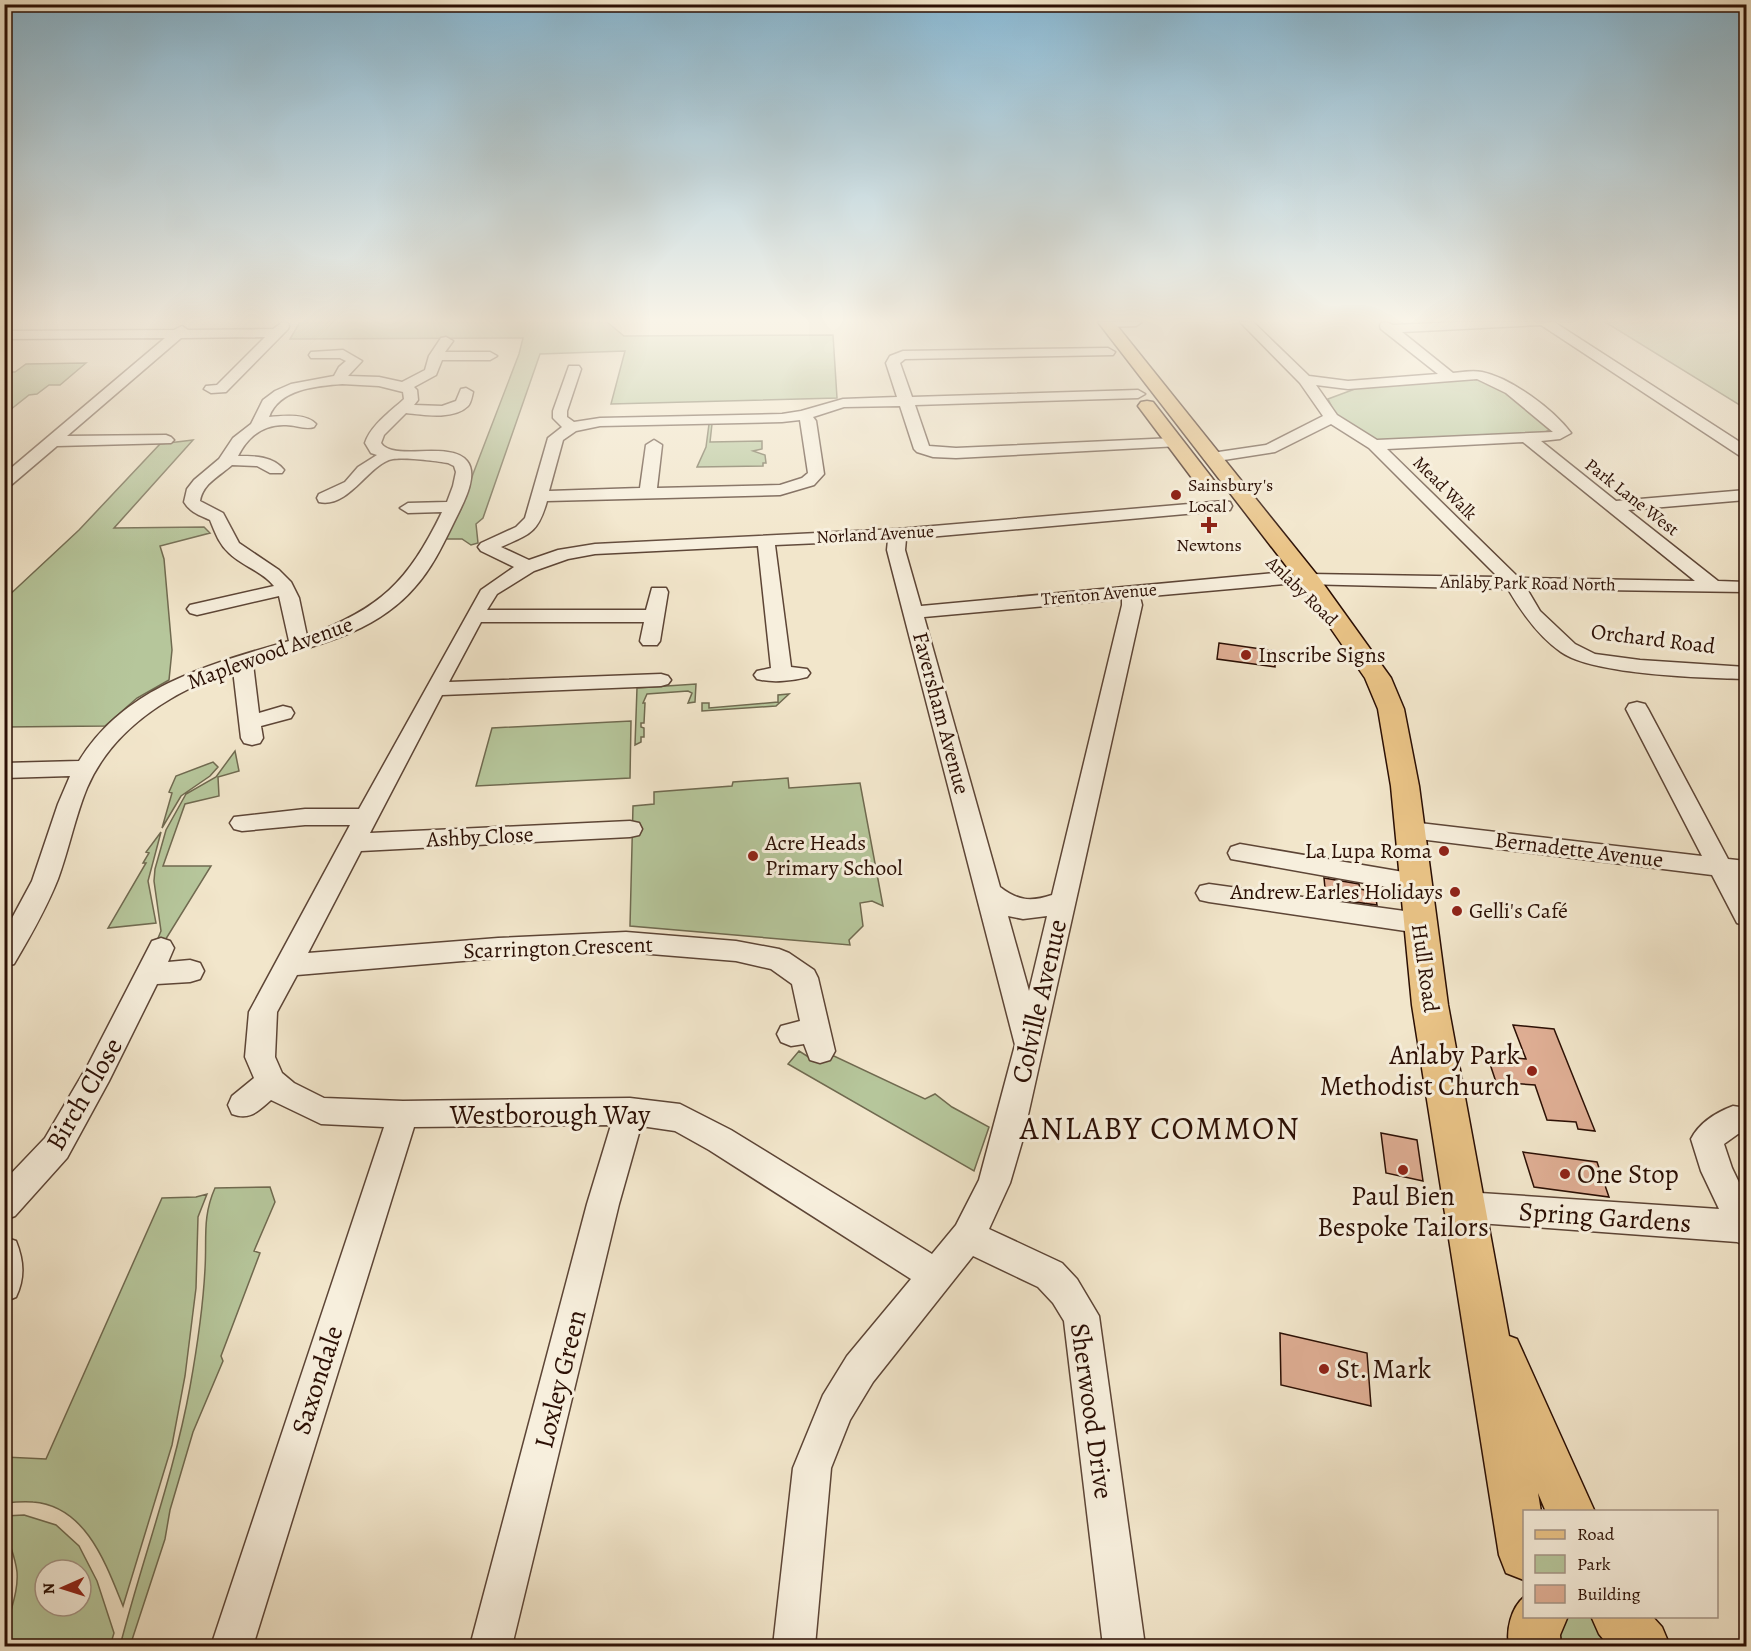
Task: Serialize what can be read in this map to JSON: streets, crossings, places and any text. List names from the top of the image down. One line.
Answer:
{"streets":{"main road":["Anlaby Road","Hull Road"],"street":["Mead Walk","Park Lane West","Norland Avenue","Anlaby Park Road North","Trenton Avenue","Orchard Road","Maplewood Avenue","Faversham Avenue","Ashby Close","Bernadette Avenue","Scarrington Crescent","Colville Avenue","Birch Close","Westborough Way","Spring Gardens","Loxley Green","Saxondale","Sherwood Drive"]},"crossings":[["Mead Walk","Anlaby Park Road North"],["Mead Walk","Orchard Road"],["Park Lane West","Anlaby Park Road North"],["Norland Avenue","Faversham Avenue"],["Anlaby Park Road North","Anlaby Road"],["Anlaby Park Road North","Orchard Road"],["Anlaby Road","Trenton Avenue"],["Anlaby Road","Hull Road"],["Trenton Avenue","Faversham Avenue"],["Trenton Avenue","Colville Avenue"],["Faversham Avenue","Colville Avenue"],["Bernadette Avenue","Hull Road"],["Hull Road","Spring Gardens"],["Colville Avenue","Westborough Way"],["Colville Avenue","Sherwood Drive"],["Westborough Way","Loxley Green"],["Westborough Way","Saxondale"]],"districts":["ANLABY COMMON"],"places":{"other":["Sainsbury's Local","Inscribe Signs","La Lupa Roma","Acre Heads Primary School","Andrew Earles Holidays","Gelli's Café","Anlaby Park Methodist Church","Paul Bien Bespoke Tailors","One Stop","St. Mark"],"health":["Newtons"]},"legend":["Road","Park","Building"],"north":"left"}
